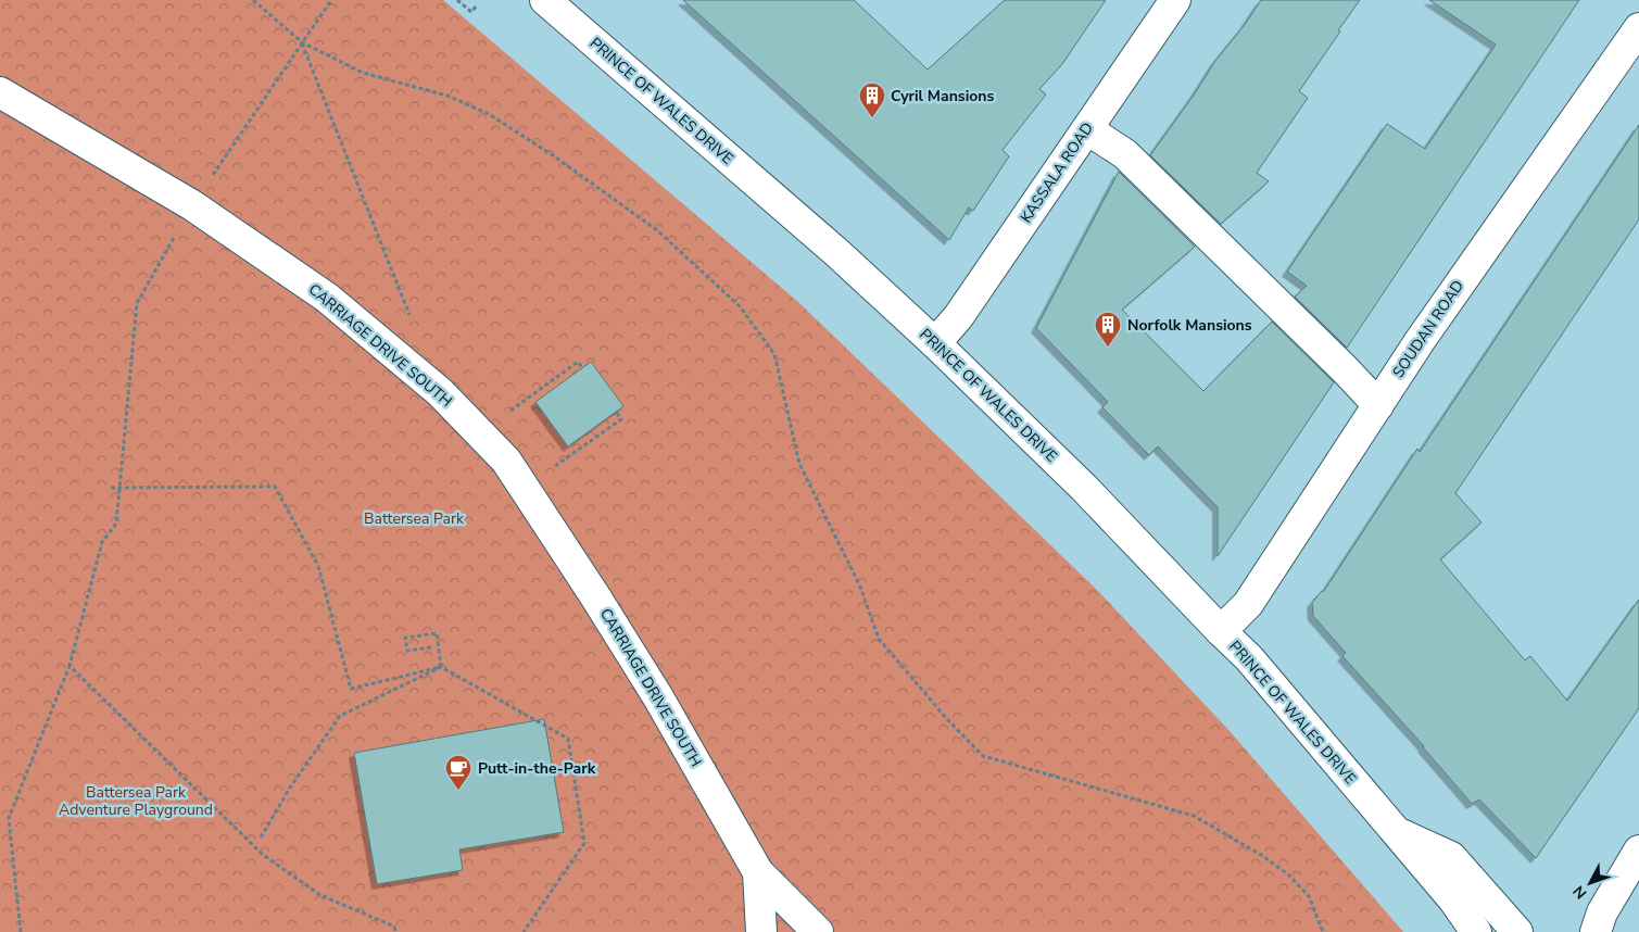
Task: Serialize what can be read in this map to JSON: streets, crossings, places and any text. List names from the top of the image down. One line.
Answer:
{"streets":{"main road":["PRINCE OF WALES DRIVE","KASSALA ROAD","SOUDAN ROAD","CARRIAGE DRIVE SOUTH"]},"crossings":[["PRINCE OF WALES DRIVE","KASSALA ROAD"],["PRINCE OF WALES DRIVE","SOUDAN ROAD"]],"parks":["Battersea Park","Battersea Park Adventure Playground"],"places":{"building":["Cyril Mansions","Norfolk Mansions"],"cafe":["Putt-in-the-Park"]},"north":"bottom left"}
